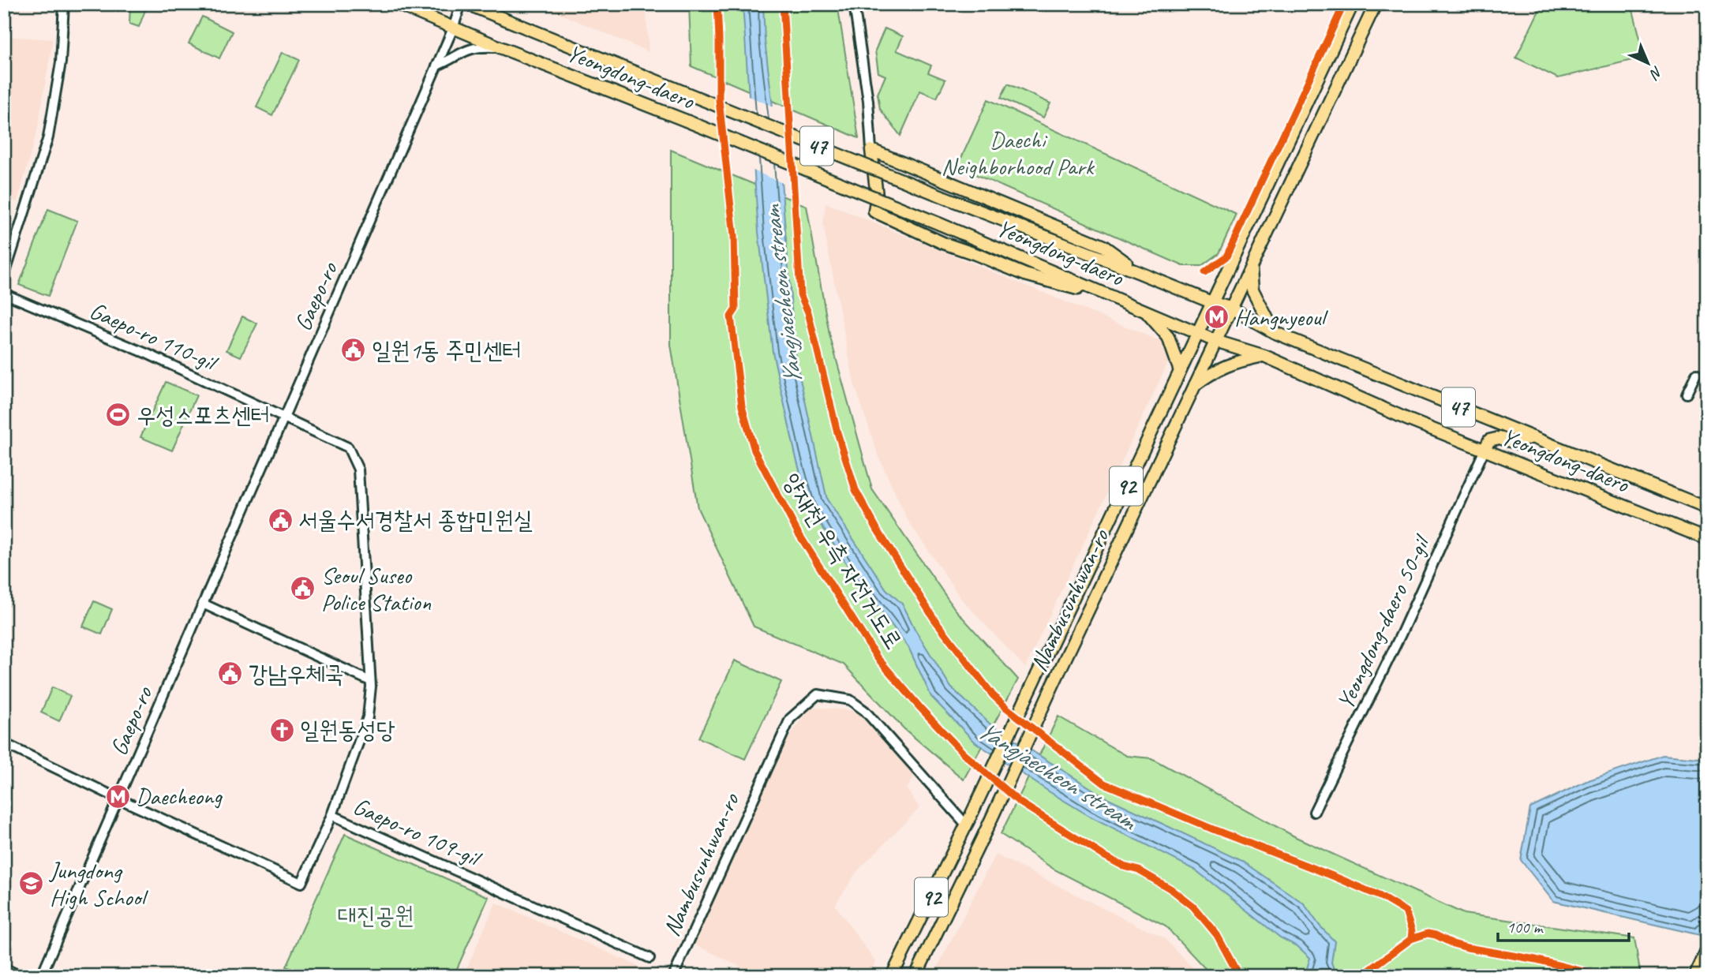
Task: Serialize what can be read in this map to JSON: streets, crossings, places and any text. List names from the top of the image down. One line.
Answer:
{"streets":{"main road":["Yeongdong-daero","47","92","Nambusunhwan-ro"],"street":["Gaepo-ro","Gaepo-ro 110-gil","Yeongdong-daero 50-gil","Gaepo-ro 109-gil"],"cycle path":["양재천 우측 자전거도로"]},"crossings":[["Yeongdong-daero","Gaepo-ro"],["Yeongdong-daero","Nambusunhwan-ro"],["Yeongdong-daero","Yeongdong-daero 50-gil"],["Gaepo-ro","Gaepo-ro 110-gil"],["Gaepo-ro","Gaepo-ro 109-gil"],["Gaepo-ro 110-gil","Gaepo-ro 109-gil"]],"water":["Yangjaecheon stream"],"parks":["Daechi Neighborhood Park","대진공원"],"places":{"metro station":["Hangnyeoul","Daecheong"],"public building":["일원1동 주민센터","서울수서경찰서 종합민원실","Seoul Suseo Police Station","강남우체국"],"sports":["우성스포츠센터"],"church":["일원동성당"],"school or university":["Jungdong High School"]},"scale_bar":"100 m","north":"bottom right"}
